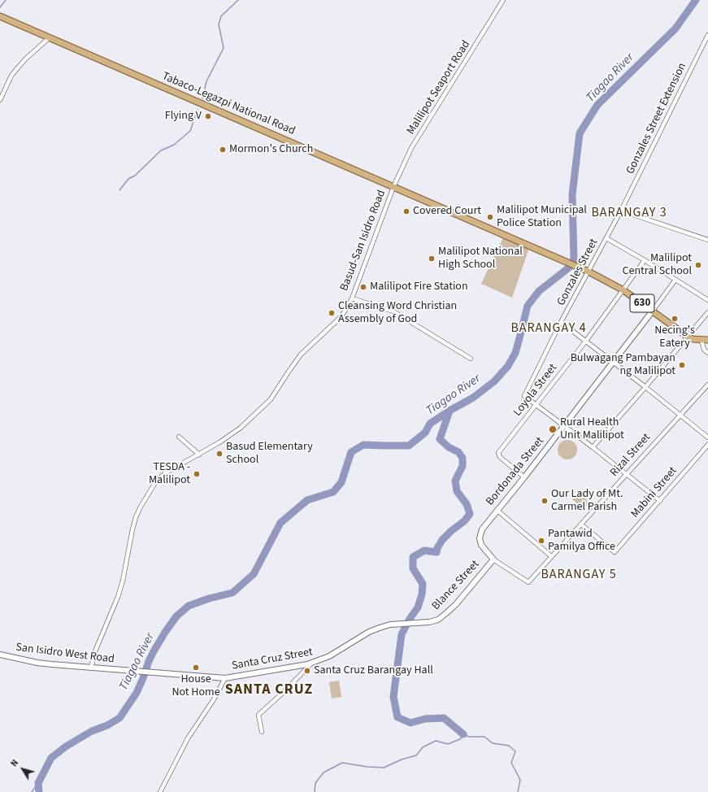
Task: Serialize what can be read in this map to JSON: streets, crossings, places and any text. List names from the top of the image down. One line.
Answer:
{"streets":{"main road":["Tabaco-Legazpi National Road","630"],"street":["Malilipot Seaport Road","Gonzales Street Extension","Basud-San Isidro Road","Gonzales Street","Loyola Street","Rizal Street","Bordonada Street","Mabini Street","Blance Street","San Isidro West Road","Santa Cruz Street"]},"crossings":[["Malilipot Seaport Road","Tabaco-Legazpi National Road"],["Malilipot Seaport Road","Basud-San Isidro Road"],["Tabaco-Legazpi National Road","Basud-San Isidro Road"],["Tabaco-Legazpi National Road","Gonzales Street"],["Tabaco-Legazpi National Road","630"],["Gonzales Street Extension","Gonzales Street"],["Basud-San Isidro Road","San Isidro West Road"],["Gonzales Street","630"],["Gonzales Street","Loyola Street"],["630","Loyola Street"],["630","Bordonada Street"],["Loyola Street","Bordonada Street"],["Rizal Street","Bordonada Street"],["Rizal Street","Mabini Street"],["Rizal Street","Blance Street"],["Bordonada Street","Blance Street"],["Blance Street","Santa Cruz Street"],["San Isidro West Road","Santa Cruz Street"]],"districts":["BARANGAY 3","BARANGAY 4","BARANGAY 5","SANTA CRUZ"],"water":["Tiagao River"],"places":["Flying V","Mormon's Church","Covered Court","Malilipot Municipal Police Station","Malilipot National High School","Malilipot Central School","Malilipot Fire Station","Cleansing Word Christian Assembly of God","Necing's Eatery","Bulwagang Pambayan ng Malilipot","Rural Health Unit Malilipot","Basud Elementary School","TESDA - Malilipot","Our Lady of Mt. Carmel Parish","Pantawid Pamilya Office","House Not Home","Santa Cruz Barangay Hall"],"north":"top left"}
